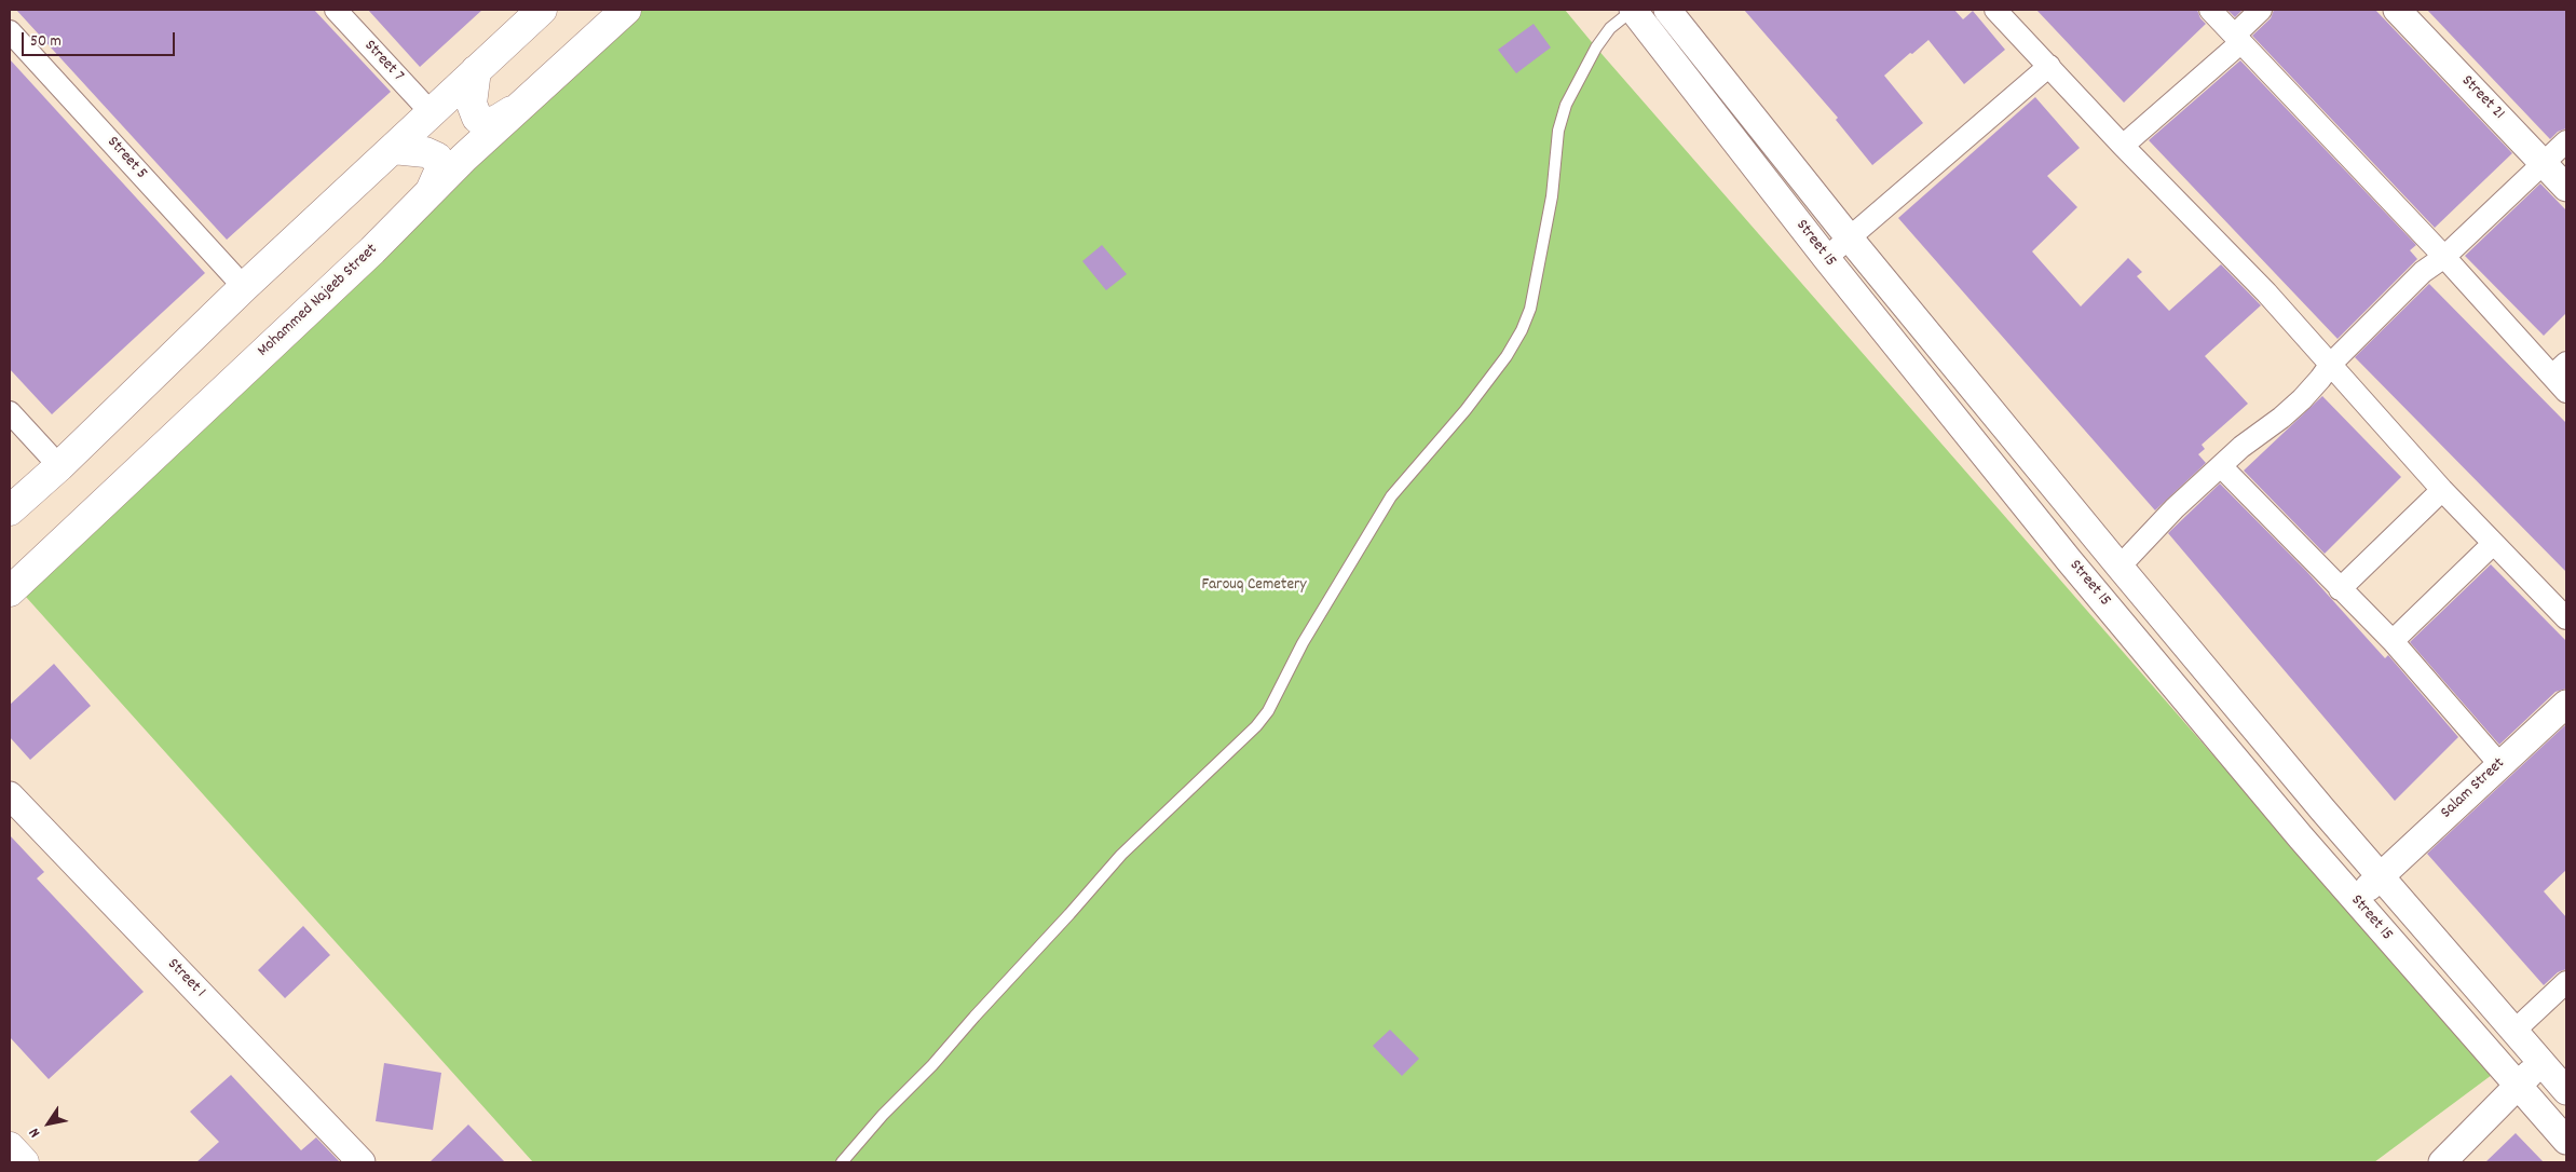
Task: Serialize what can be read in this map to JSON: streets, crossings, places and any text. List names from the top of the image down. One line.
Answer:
{"streets":{"main road":["Mohammed Najeeb Street"],"street":["Street 7","Street 21","Street 5","Street 15","Salam Street","Street 1"]},"crossings":[["Street 15","Salam Street"]],"parks":["Farouq Cemetery"],"scale_bar":"50 m","north":"bottom left"}
